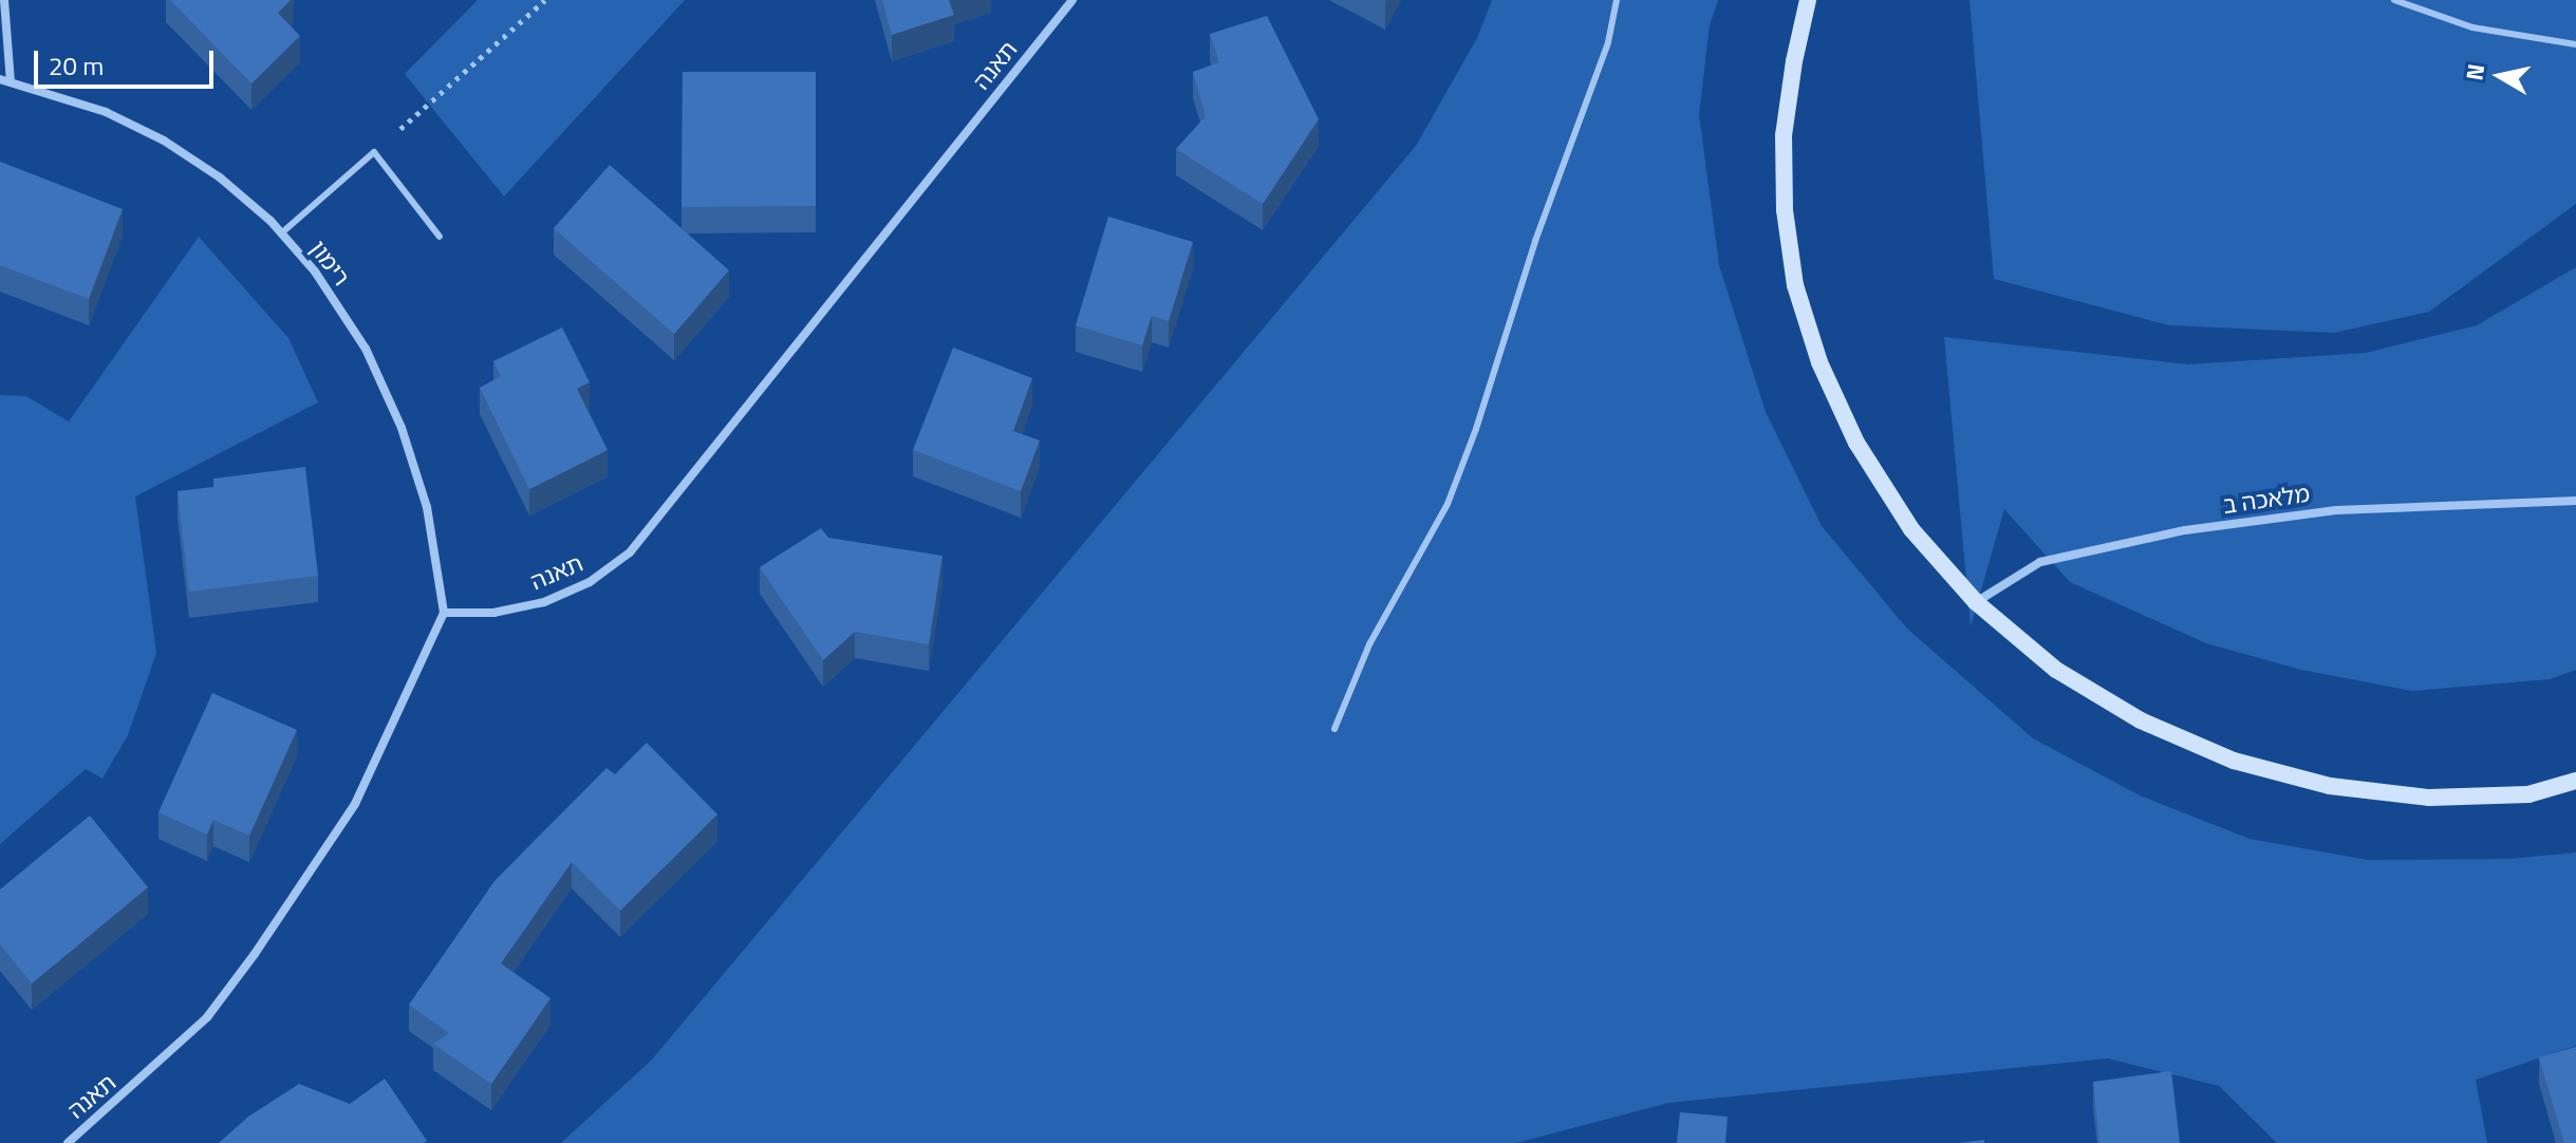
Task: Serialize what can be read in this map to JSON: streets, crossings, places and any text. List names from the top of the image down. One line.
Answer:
{"streets":{"street":["תאנה","רימון","מלאכה ב"]},"crossings":[["תאנה","רימון"]],"scale_bar":"20 m","north":"left"}
